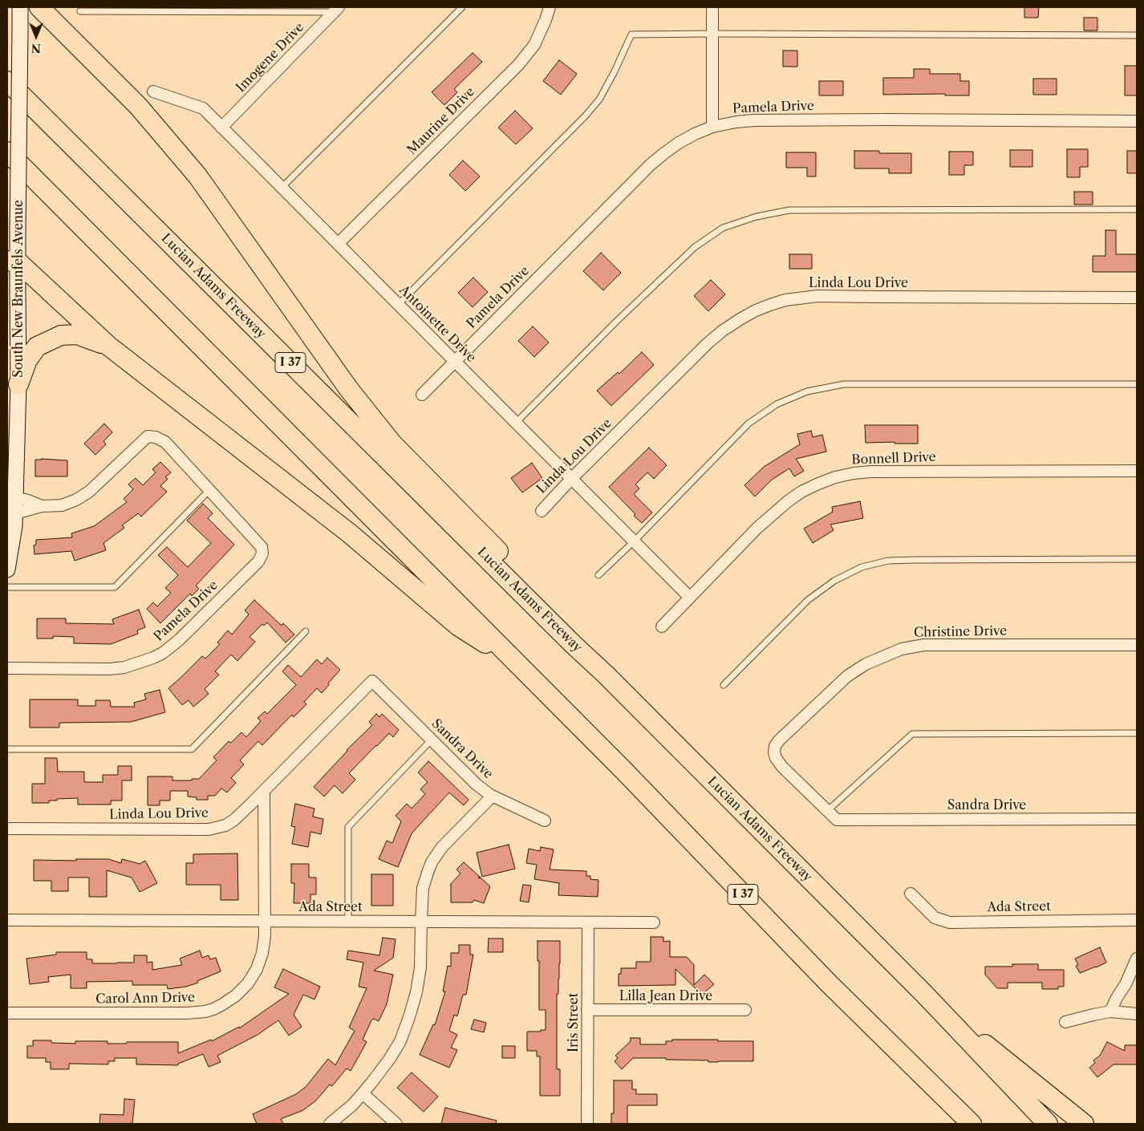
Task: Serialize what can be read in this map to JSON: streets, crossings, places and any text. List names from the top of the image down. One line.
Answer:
{"streets":{"highway":["Lucian Adams Freeway","I 37"],"main road":["South New Braunfels Avenue"],"street":["Imogene Drive","Pamela Drive","Maurine Drive","Linda Lou Drive","Antoinette Drive","Bonnell Drive","Christine Drive","Sandra Drive","Ada Street","Lilla Jean Drive","Carol Ann Drive","Iris Street"]},"crossings":[["Imogene Drive","Antoinette Drive"],["Pamela Drive","Antoinette Drive"],["Maurine Drive","Antoinette Drive"],["Linda Lou Drive","Antoinette Drive"],["Linda Lou Drive","Sandra Drive"],["Linda Lou Drive","Carol Ann Drive"],["Antoinette Drive","Bonnell Drive"],["Christine Drive","Sandra Drive"],["Ada Street","Carol Ann Drive"],["Ada Street","Iris Street"],["Lilla Jean Drive","Iris Street"]],"north":"bottom"}
